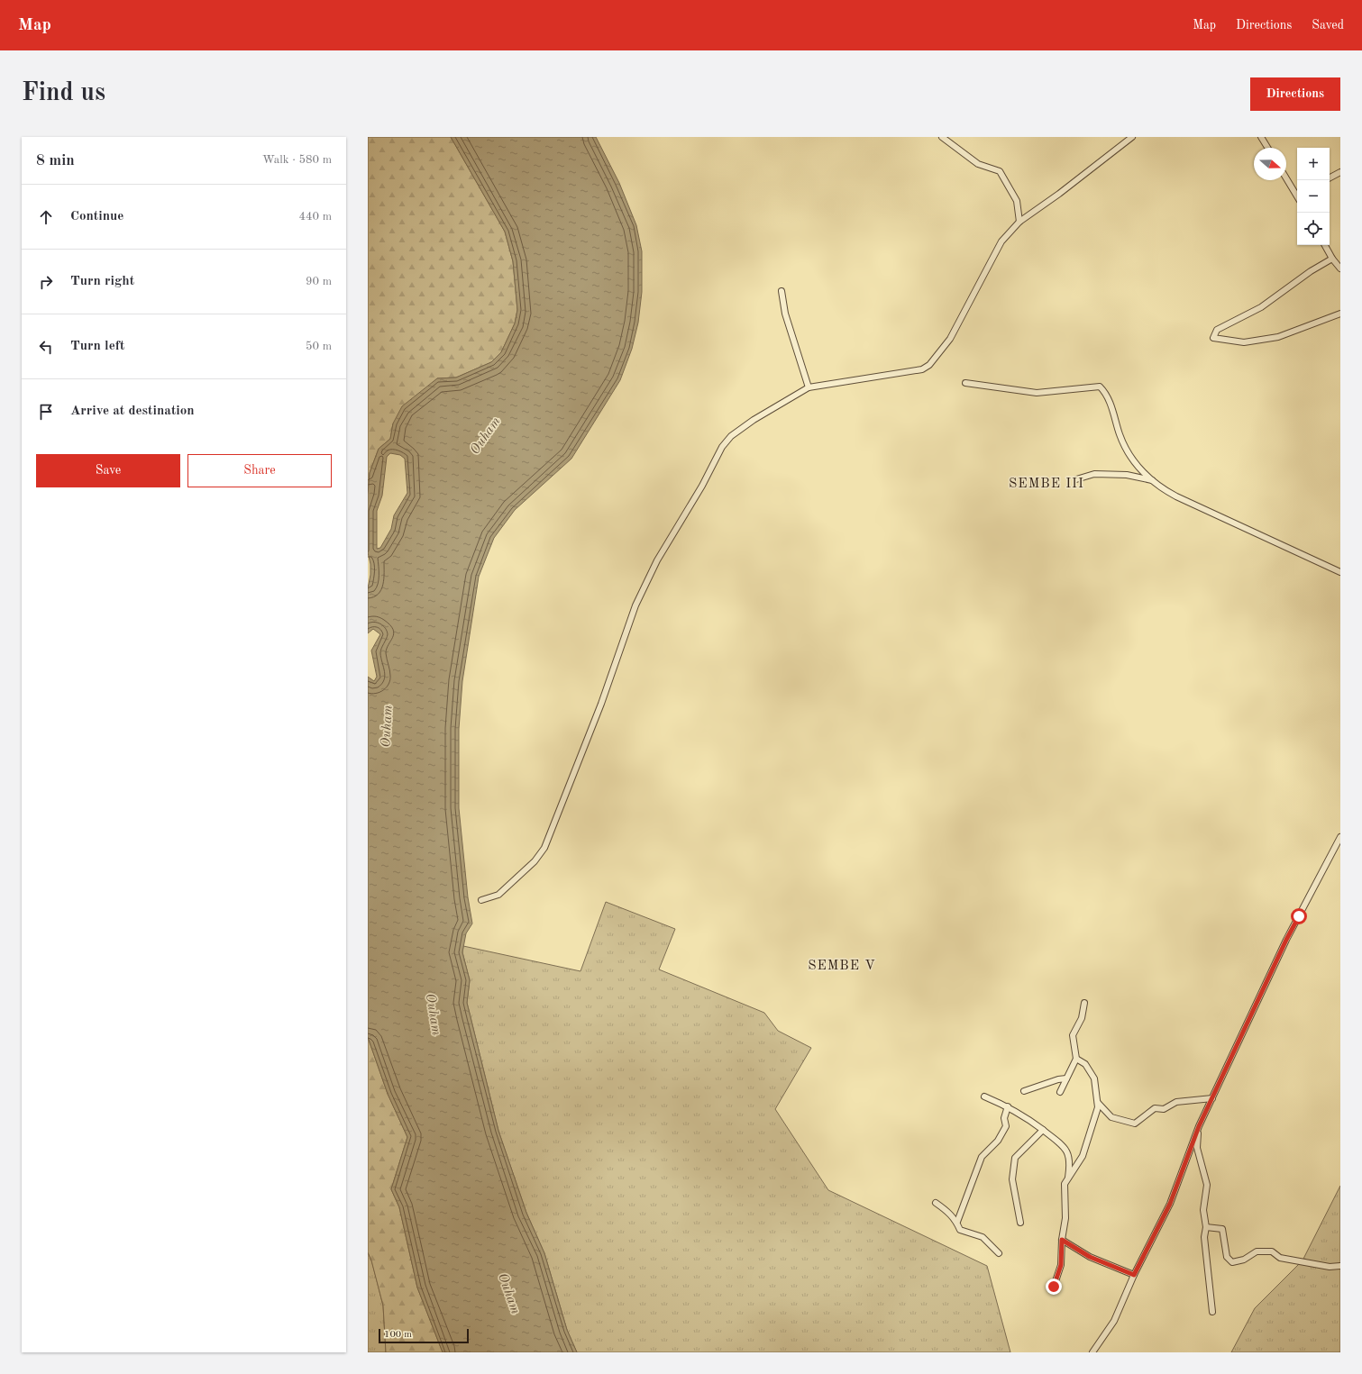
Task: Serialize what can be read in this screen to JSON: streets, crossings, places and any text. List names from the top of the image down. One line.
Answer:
{"districts":["SEMBE III","SEMBE V"],"water":["Ouham"],"scale_bar":"100 m","north":"right","page":{"header":"Map","nav":["Map","Directions","Saved"],"buttons":["Directions",["Save","Share"]],"title":"Find us","heading":["8 min","Walk · 580 m"],"map_buttons":["+","−"],"list":[["Continue","440 m"],["Turn right","90 m"],["Turn left","50 m"],"Arrive at destination"],"scale":"100 m"}}
